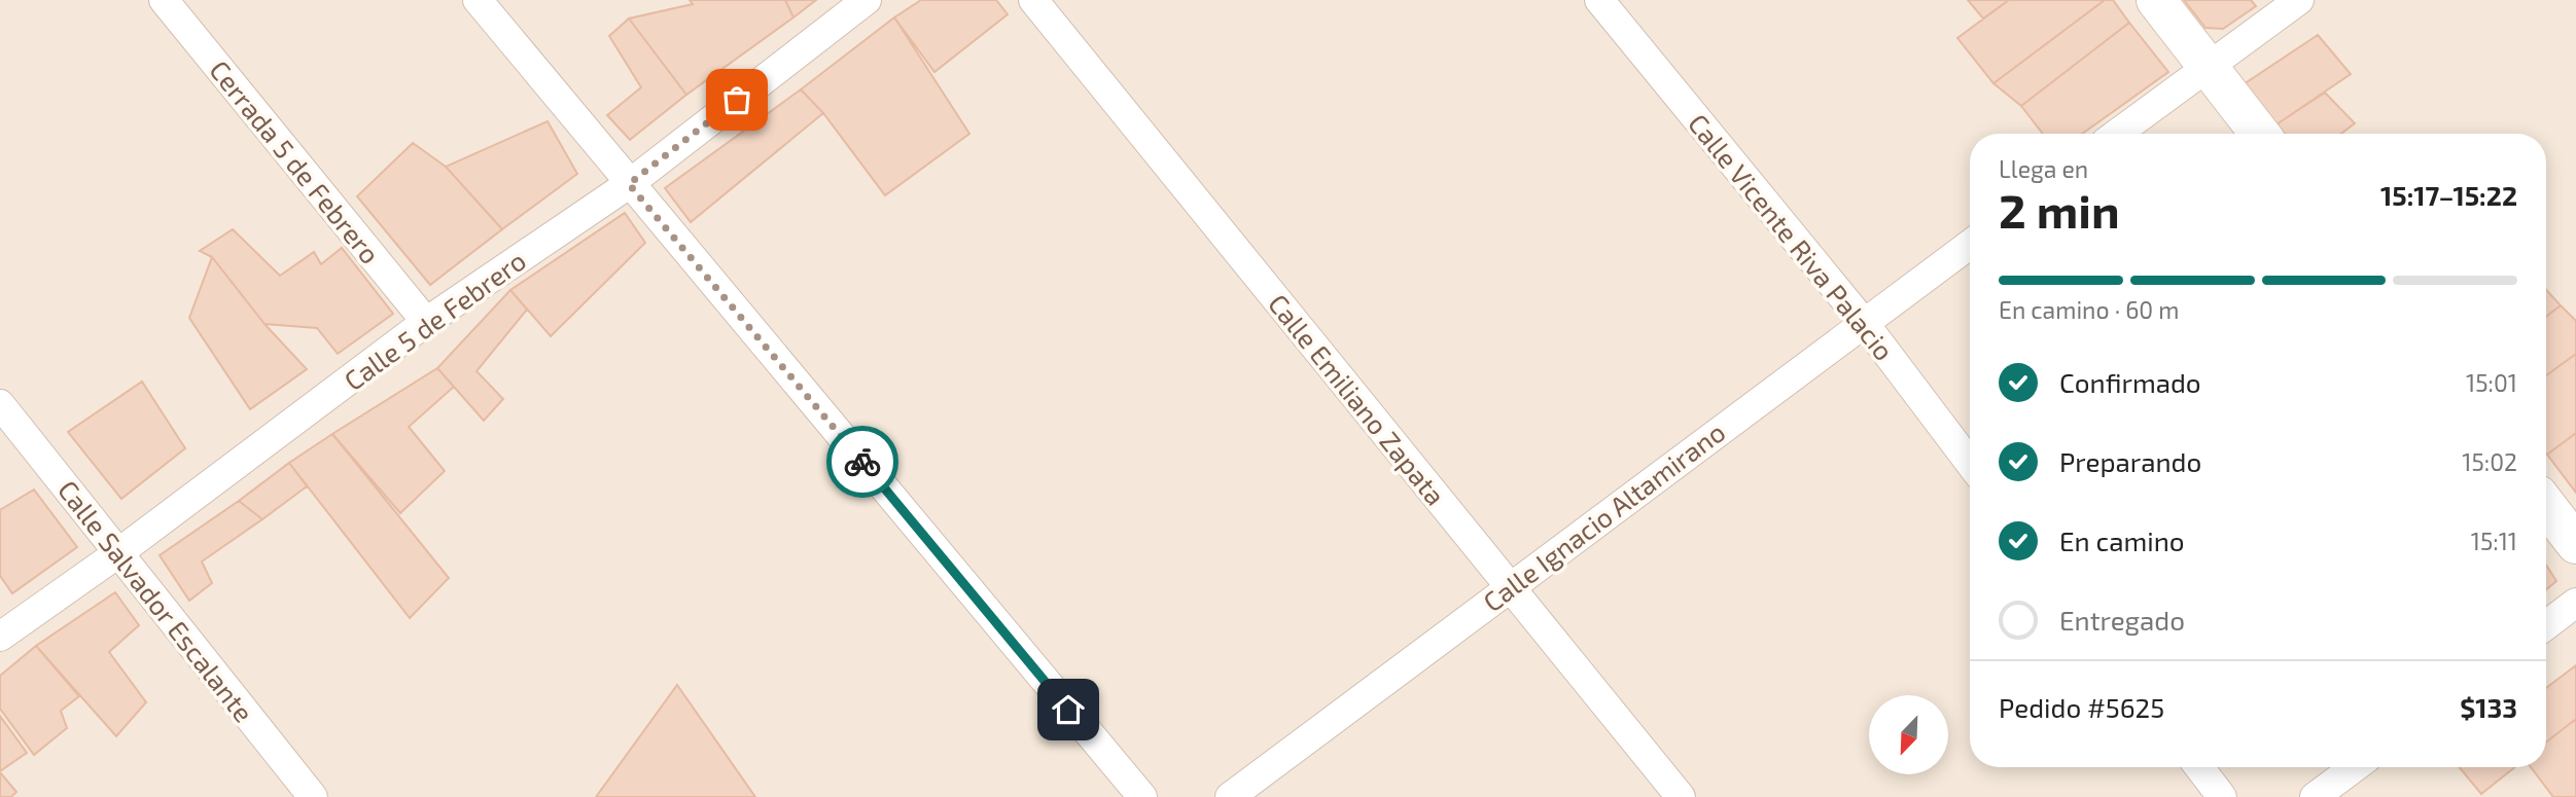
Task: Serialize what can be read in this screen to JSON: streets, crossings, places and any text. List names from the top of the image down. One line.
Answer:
{"streets":{"street":["Cerrada 5 de Febrero","Calle Vicente Riva Palacio","Calle 5 de Febrero","Calle Emiliano Zapata","Calle Ignacio Altamirano","Calle Salvador Escalante"]},"crossings":[["Cerrada 5 de Febrero","Calle 5 de Febrero"],["Calle Vicente Riva Palacio","Calle Ignacio Altamirano"],["Calle 5 de Febrero","Calle Salvador Escalante"],["Calle Emiliano Zapata","Calle Ignacio Altamirano"]],"north":"bottom left","page":{"heading":["2 min","Llega en","15:17–15:22"],"panel":["Pedido #5625","$133"],"bar":"En camino · 60 m","list":[["Confirmado","15:01"],["Preparando","15:02"],["En camino","15:11"],"Entregado"]}}
